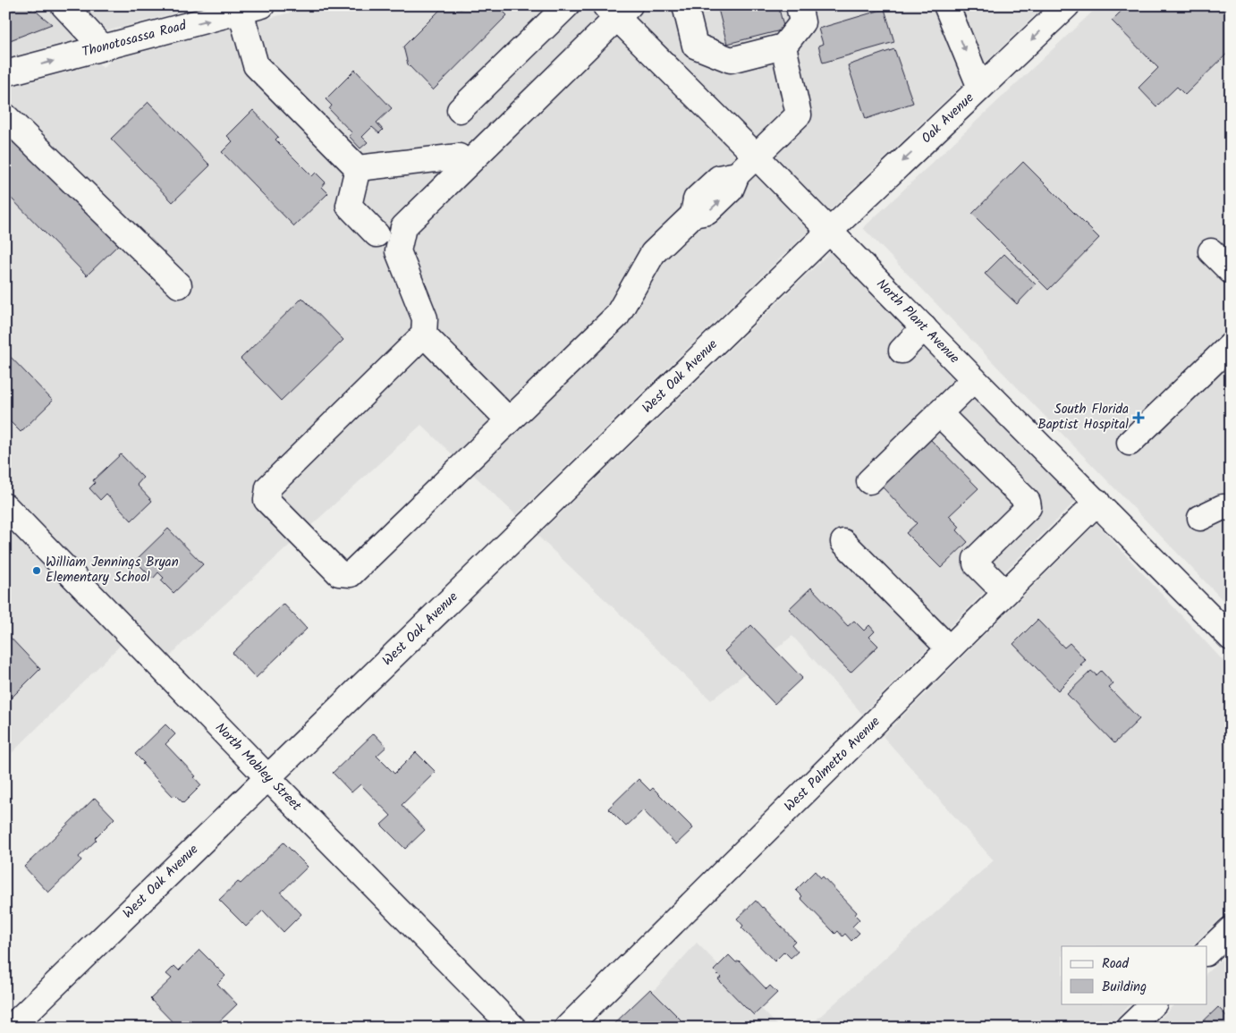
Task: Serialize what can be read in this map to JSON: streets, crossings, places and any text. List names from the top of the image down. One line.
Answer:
{"streets":{"street":["Thonotosassa Road","Oak Avenue","North Plant Avenue","West Oak Avenue","West Palmetto Avenue","North Mobley Street"]},"crossings":[["Oak Avenue","North Plant Avenue"],["Oak Avenue","West Oak Avenue"],["North Plant Avenue","West Oak Avenue"],["North Plant Avenue","West Palmetto Avenue"],["West Oak Avenue","North Mobley Street"]],"one_way":["Thonotosassa Road","Oak Avenue"],"places":{"health":["South Florida Baptist Hospital"],"other":["William Jennings Bryan Elementary School"]},"legend":["Road","Building"]}
